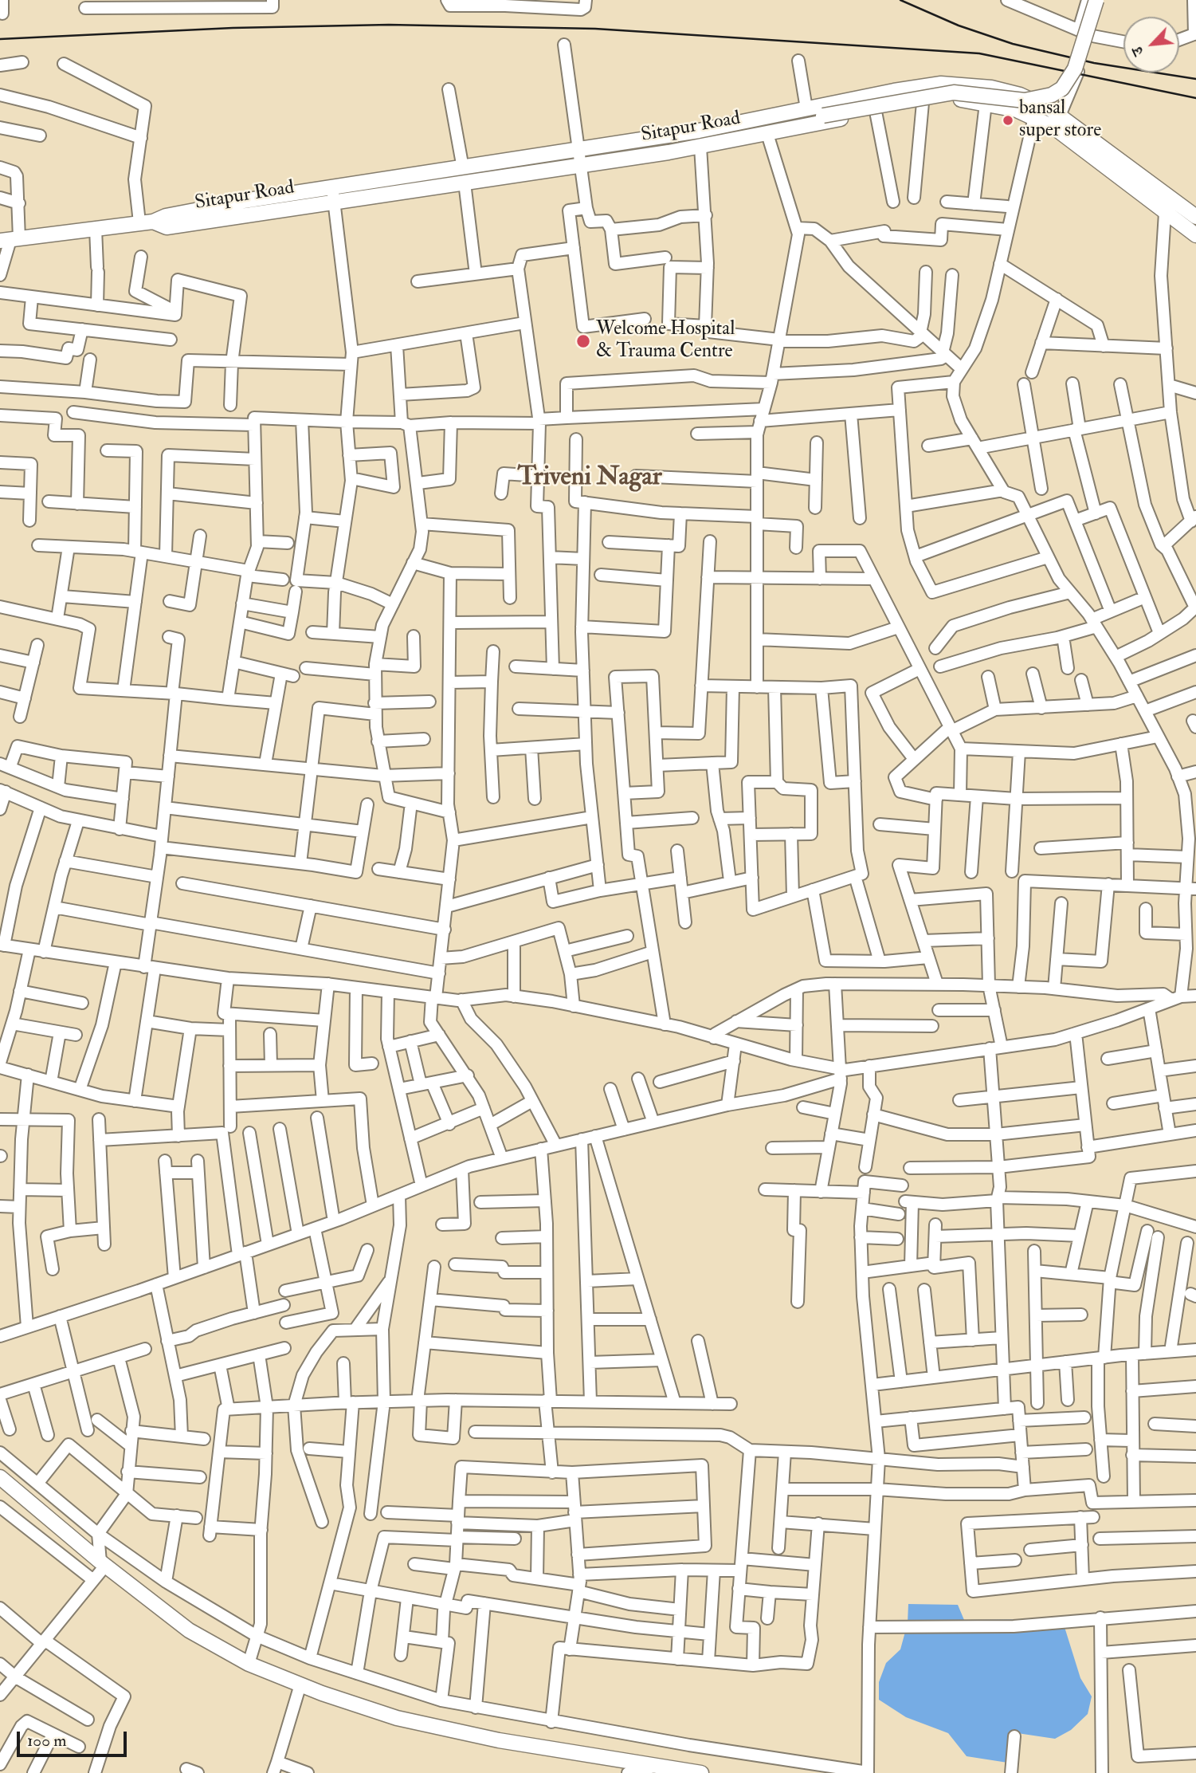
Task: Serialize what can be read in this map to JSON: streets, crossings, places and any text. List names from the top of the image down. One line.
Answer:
{"streets":{"main road":["Sitapur Road"]},"districts":["Triveni Nagar"],"places":["bansal super store","Welcome Hospital & Trauma Centre"],"scale_bar":"100 m","north":"bottom left"}
